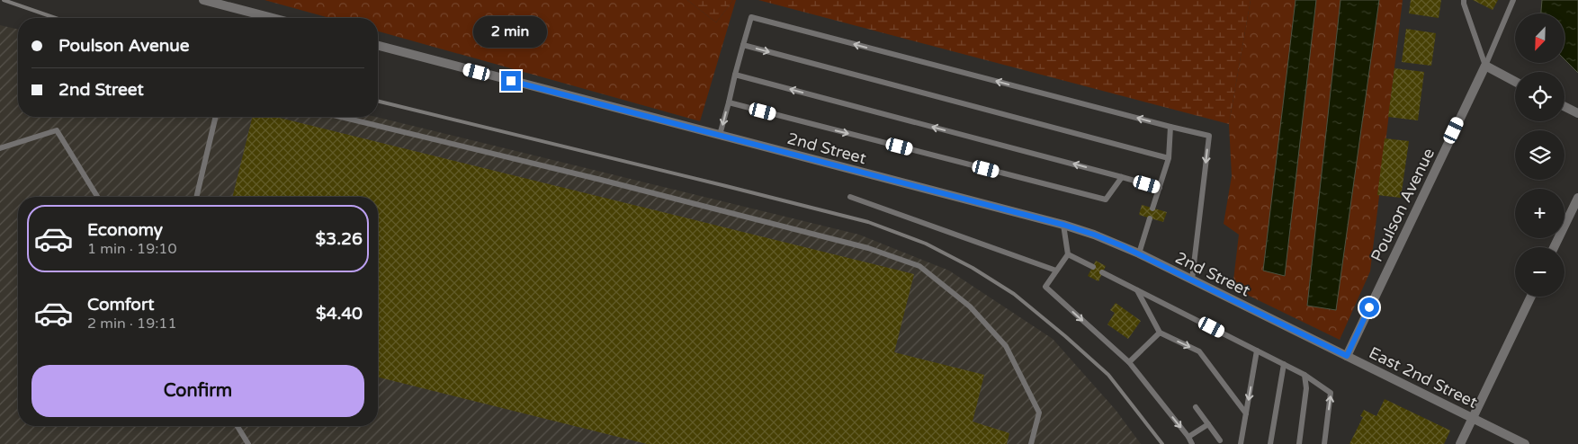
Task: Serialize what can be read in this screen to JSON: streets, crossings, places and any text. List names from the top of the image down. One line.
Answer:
{"streets":{"street":["2nd Street","Poulson Avenue","East 2nd Street"]},"crossings":[["2nd Street","East 2nd Street"],["Poulson Avenue","East 2nd Street"]],"north":"bottom left","page":{"map_buttons":["+","−"],"bubble":"2 min","banner":["Poulson Avenue","2nd Street"],"list":[{"name":"Economy","note":"1 min · 19:10","value":"$3.26"},{"name":"Comfort","note":"2 min · 19:11","value":"$4.40"}],"buttons":"Confirm"}}
